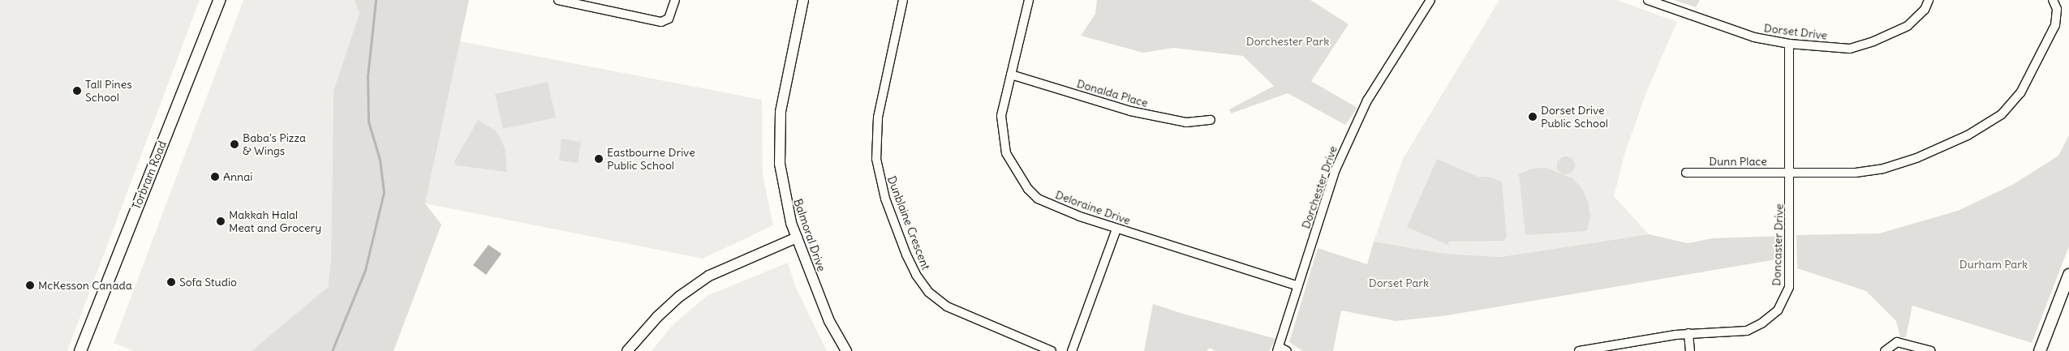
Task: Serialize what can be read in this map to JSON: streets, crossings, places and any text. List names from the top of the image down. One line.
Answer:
{"streets":{"main road":["Torbram Road"],"street":["Dorset Drive","Donalda Place","Dunn Place","Dorchester Drive","Deloraine Drive","Dunblaine Crescent","Balmoral Drive","Doncaster Drive"]},"crossings":[["Dorset Drive","Doncaster Drive"],["Donalda Place","Deloraine Drive"],["Dunn Place","Doncaster Drive"],["Dorchester Drive","Deloraine Drive"]],"parks":["Dorchester Park","Durham Park","Dorset Park"],"places":["Tall Pines School","Dorset Drive Public School","Baba's Pizza & Wings","Eastbourne Drive Public School","Annai","Makkah Halal Meat and Grocery","Sofa Studio","McKesson Canada"]}
